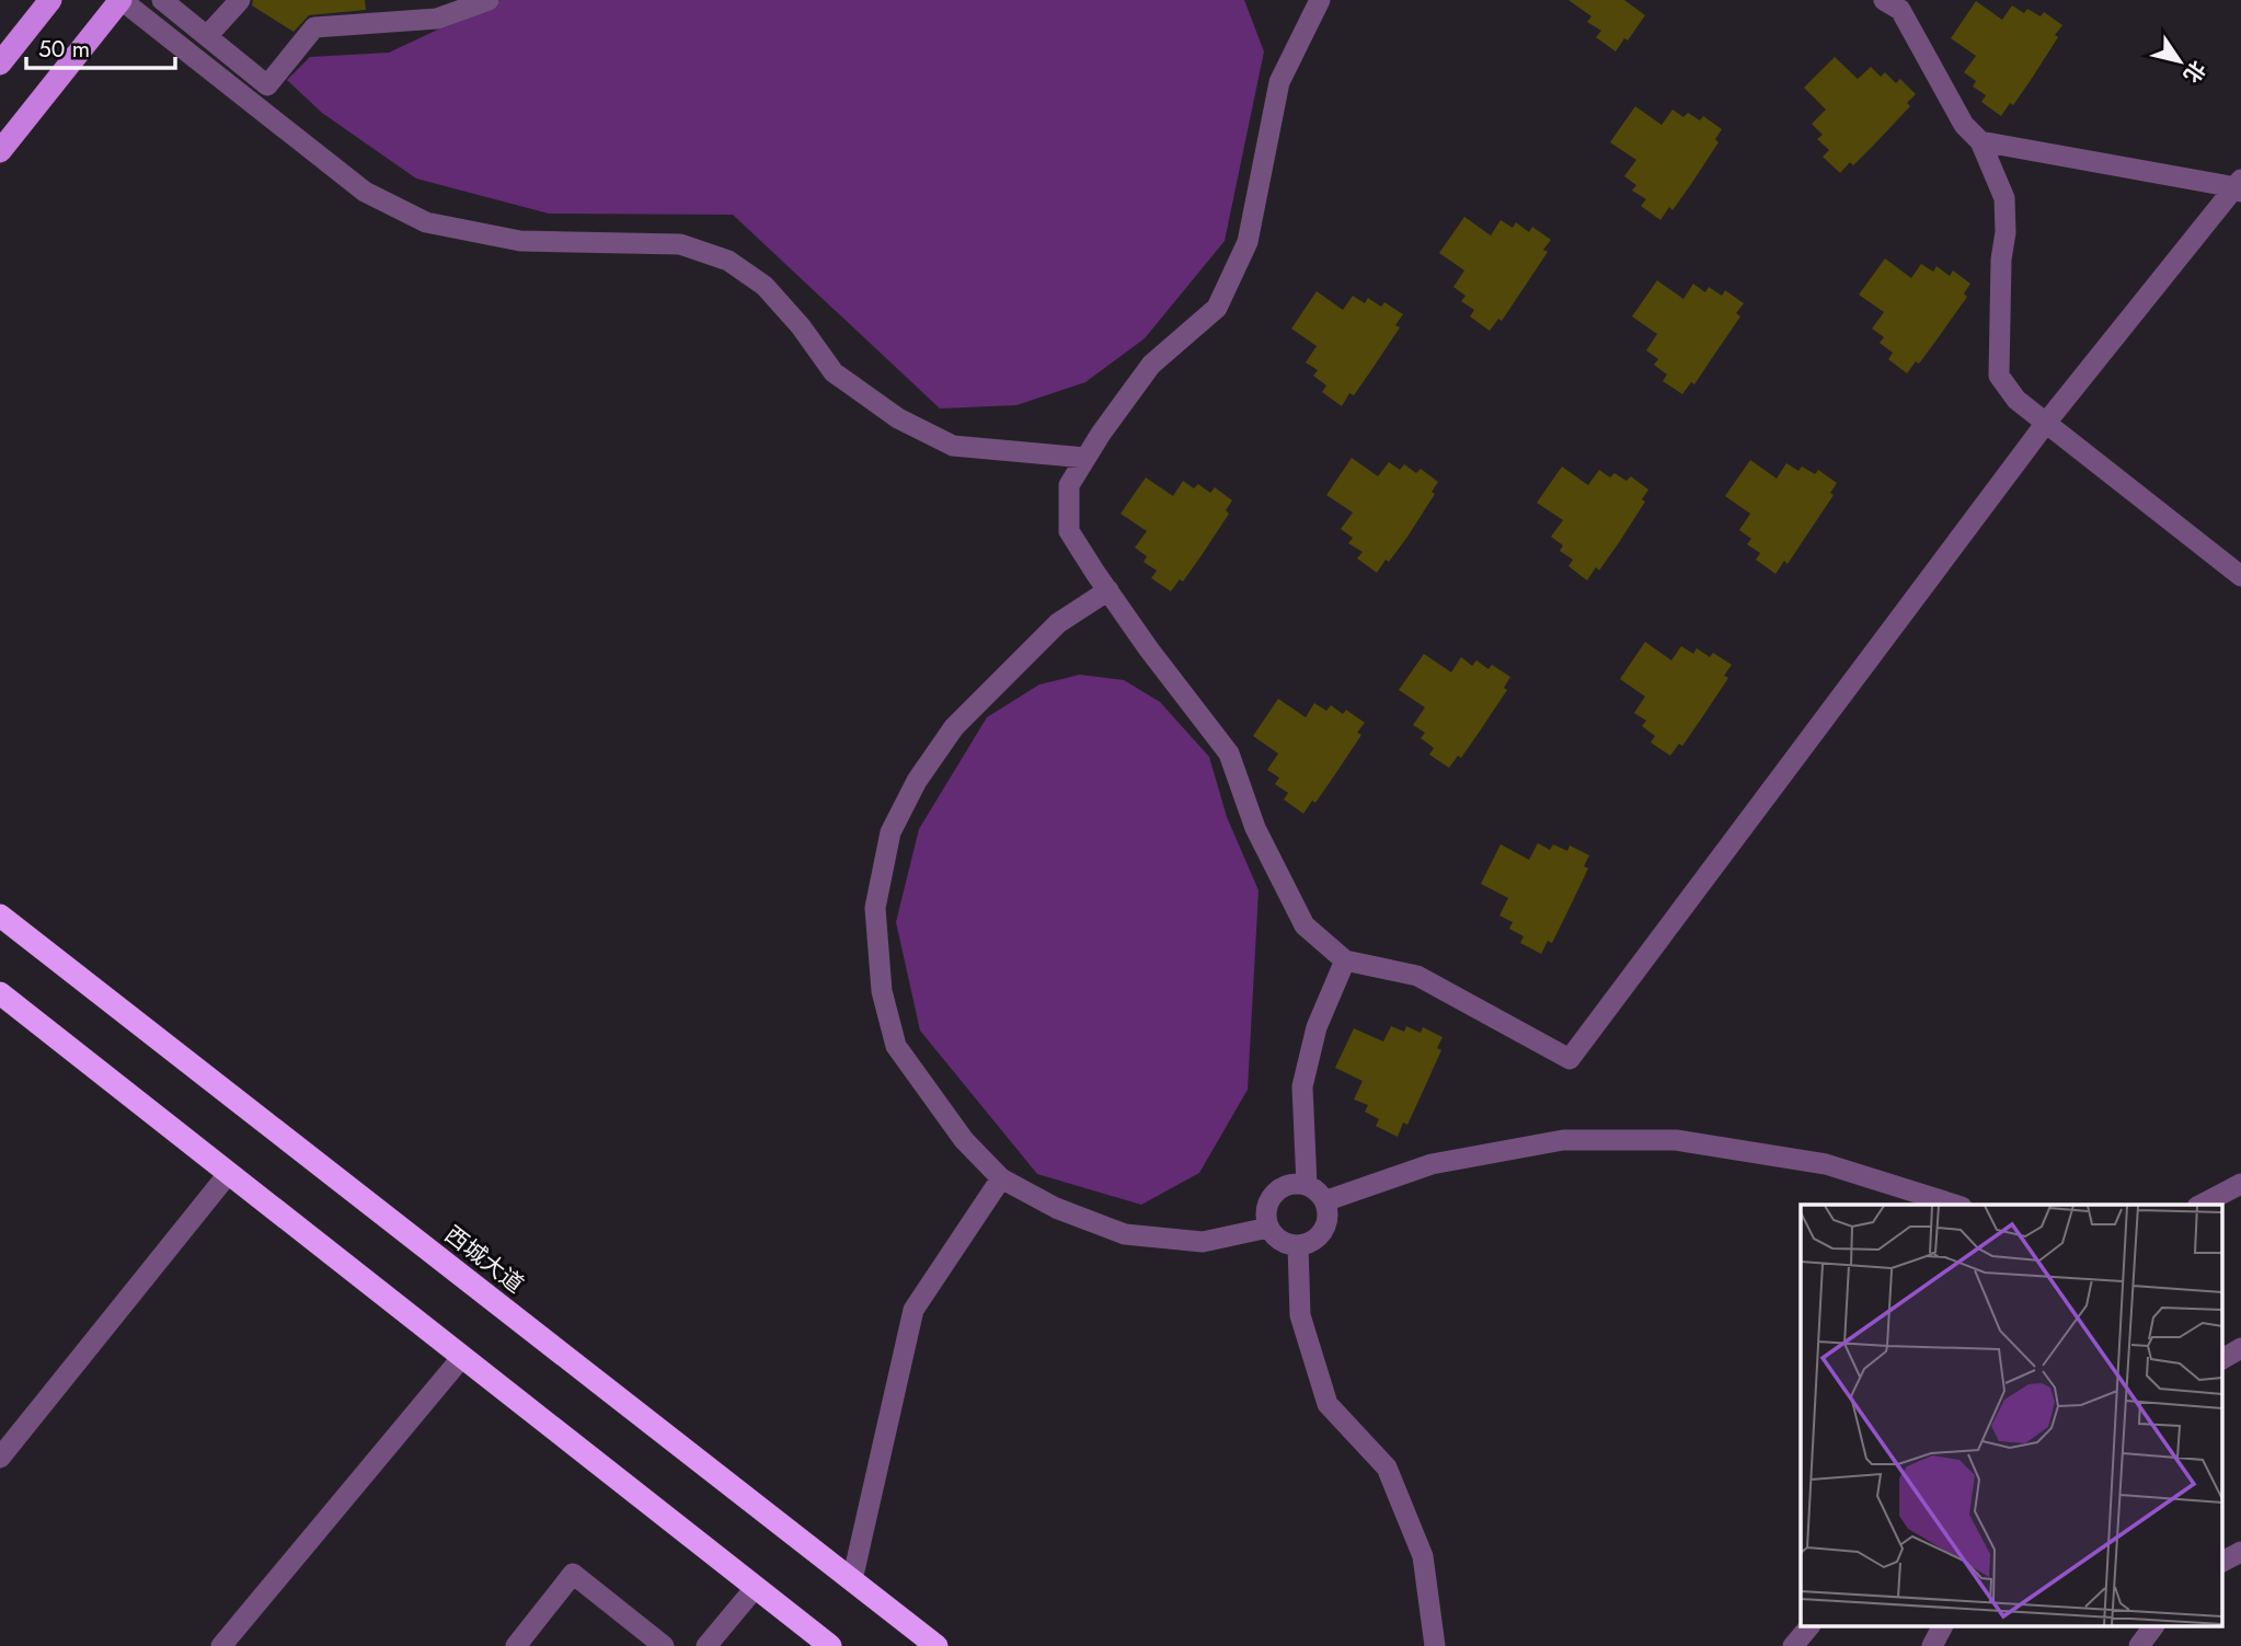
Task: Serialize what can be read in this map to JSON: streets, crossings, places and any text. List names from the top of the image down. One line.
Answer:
{"streets":{"highway":["西城大道"]},"scale_bar":"50 m","north":"bottom right"}
